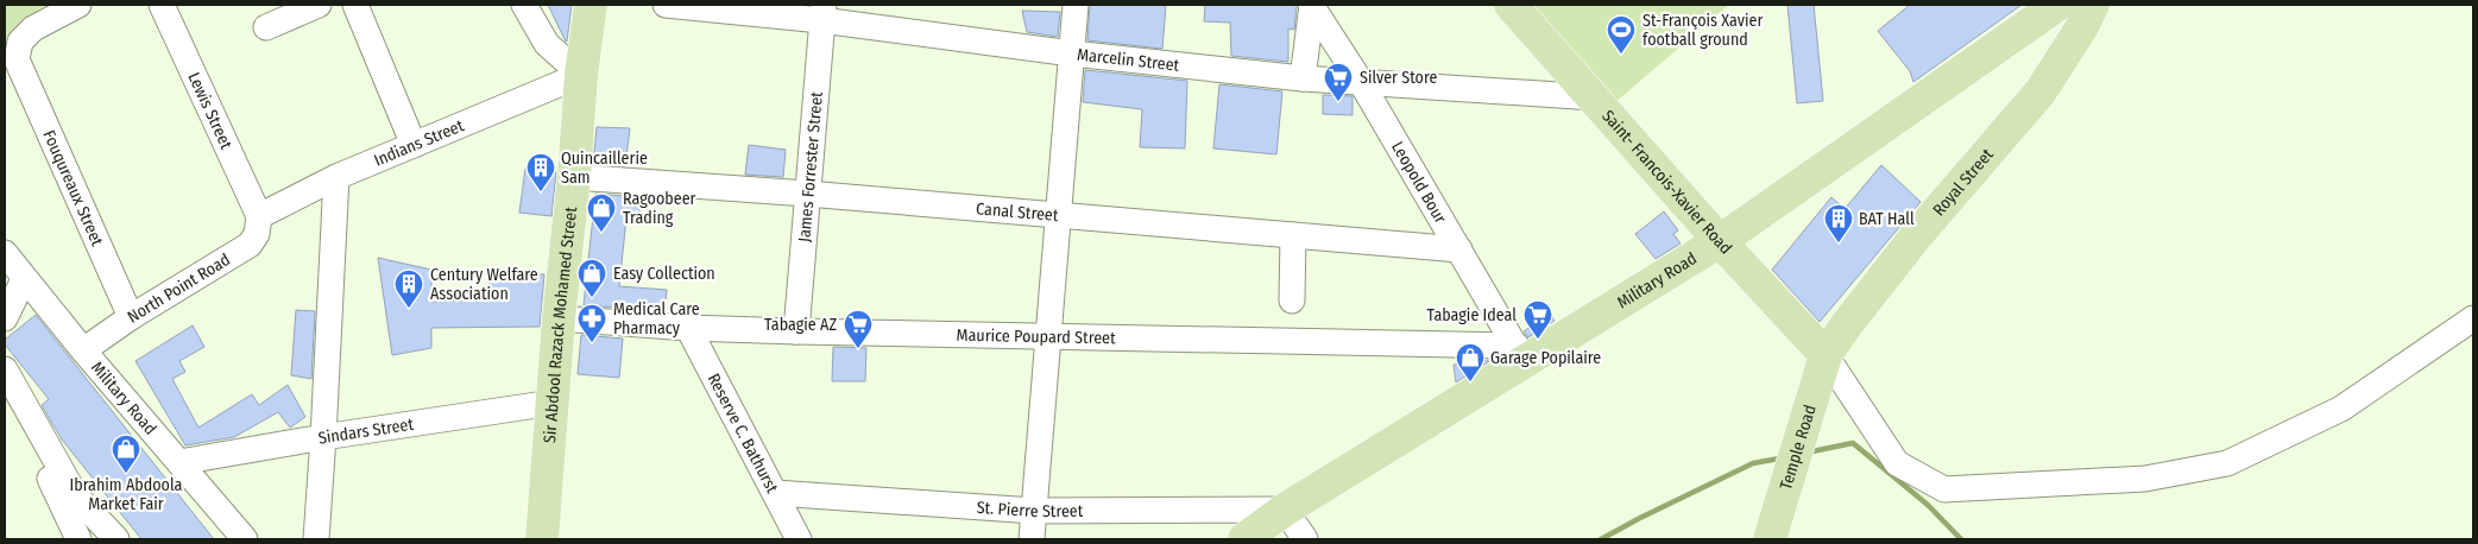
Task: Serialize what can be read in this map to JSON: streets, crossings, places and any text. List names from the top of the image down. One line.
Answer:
{"streets":{"main road":["Saint- Francois-Xavier Road","Royal Street","Military Road","Sir Abdool Razack Mohamed Street","Temple Road"],"street":["Marcelin Street","Lewis Street","Indians Street","James Forrester Street","Leopold Bour","Fouqureaux Street","Canal Street","North Point Road","Maurice Poupard Street","Sindars Street","Reserve C. Bathurst","St. Pierre Street"]},"crossings":[["Marcelin Street","James Forrester Street"],["Marcelin Street","Saint- Francois-Xavier Road"],["Marcelin Street","Leopold Bour"],["Lewis Street","Indians Street"],["Lewis Street","North Point Road"],["Indians Street","North Point Road"],["Indians Street","Sir Abdool Razack Mohamed Street"],["James Forrester Street","Canal Street"],["James Forrester Street","Maurice Poupard Street"],["Saint- Francois-Xavier Road","Royal Street"],["Saint- Francois-Xavier Road","Military Road"],["Saint- Francois-Xavier Road","Temple Road"],["Leopold Bour","Canal Street"],["Leopold Bour","Military Road"],["Leopold Bour","Maurice Poupard Street"],["Royal Street","Temple Road"],["Fouqureaux Street","North Point Road"],["Canal Street","Sir Abdool Razack Mohamed Street"],["Military Road","North Point Road"],["Military Road","Maurice Poupard Street"],["Military Road","Sindars Street"],["Military Road","St. Pierre Street"],["Sir Abdool Razack Mohamed Street","Maurice Poupard Street"],["Sir Abdool Razack Mohamed Street","Sindars Street"],["Maurice Poupard Street","Reserve C. Bathurst"],["Reserve C. Bathurst","St. Pierre Street"]],"places":{"sports":["St-François Xavier football ground"],"supermarket":["Silver Store","Tabagie Ideal","Tabagie AZ"],"building":["Quincaillerie Sam","BAT Hall","Century Welfare Association"],"shop":["Ragoobeer Trading","Easy Collection","Garage Popilaire","Ibrahim Abdoola Market Fair"],"pharmacy":["Medical Care Pharmacy"]}}
